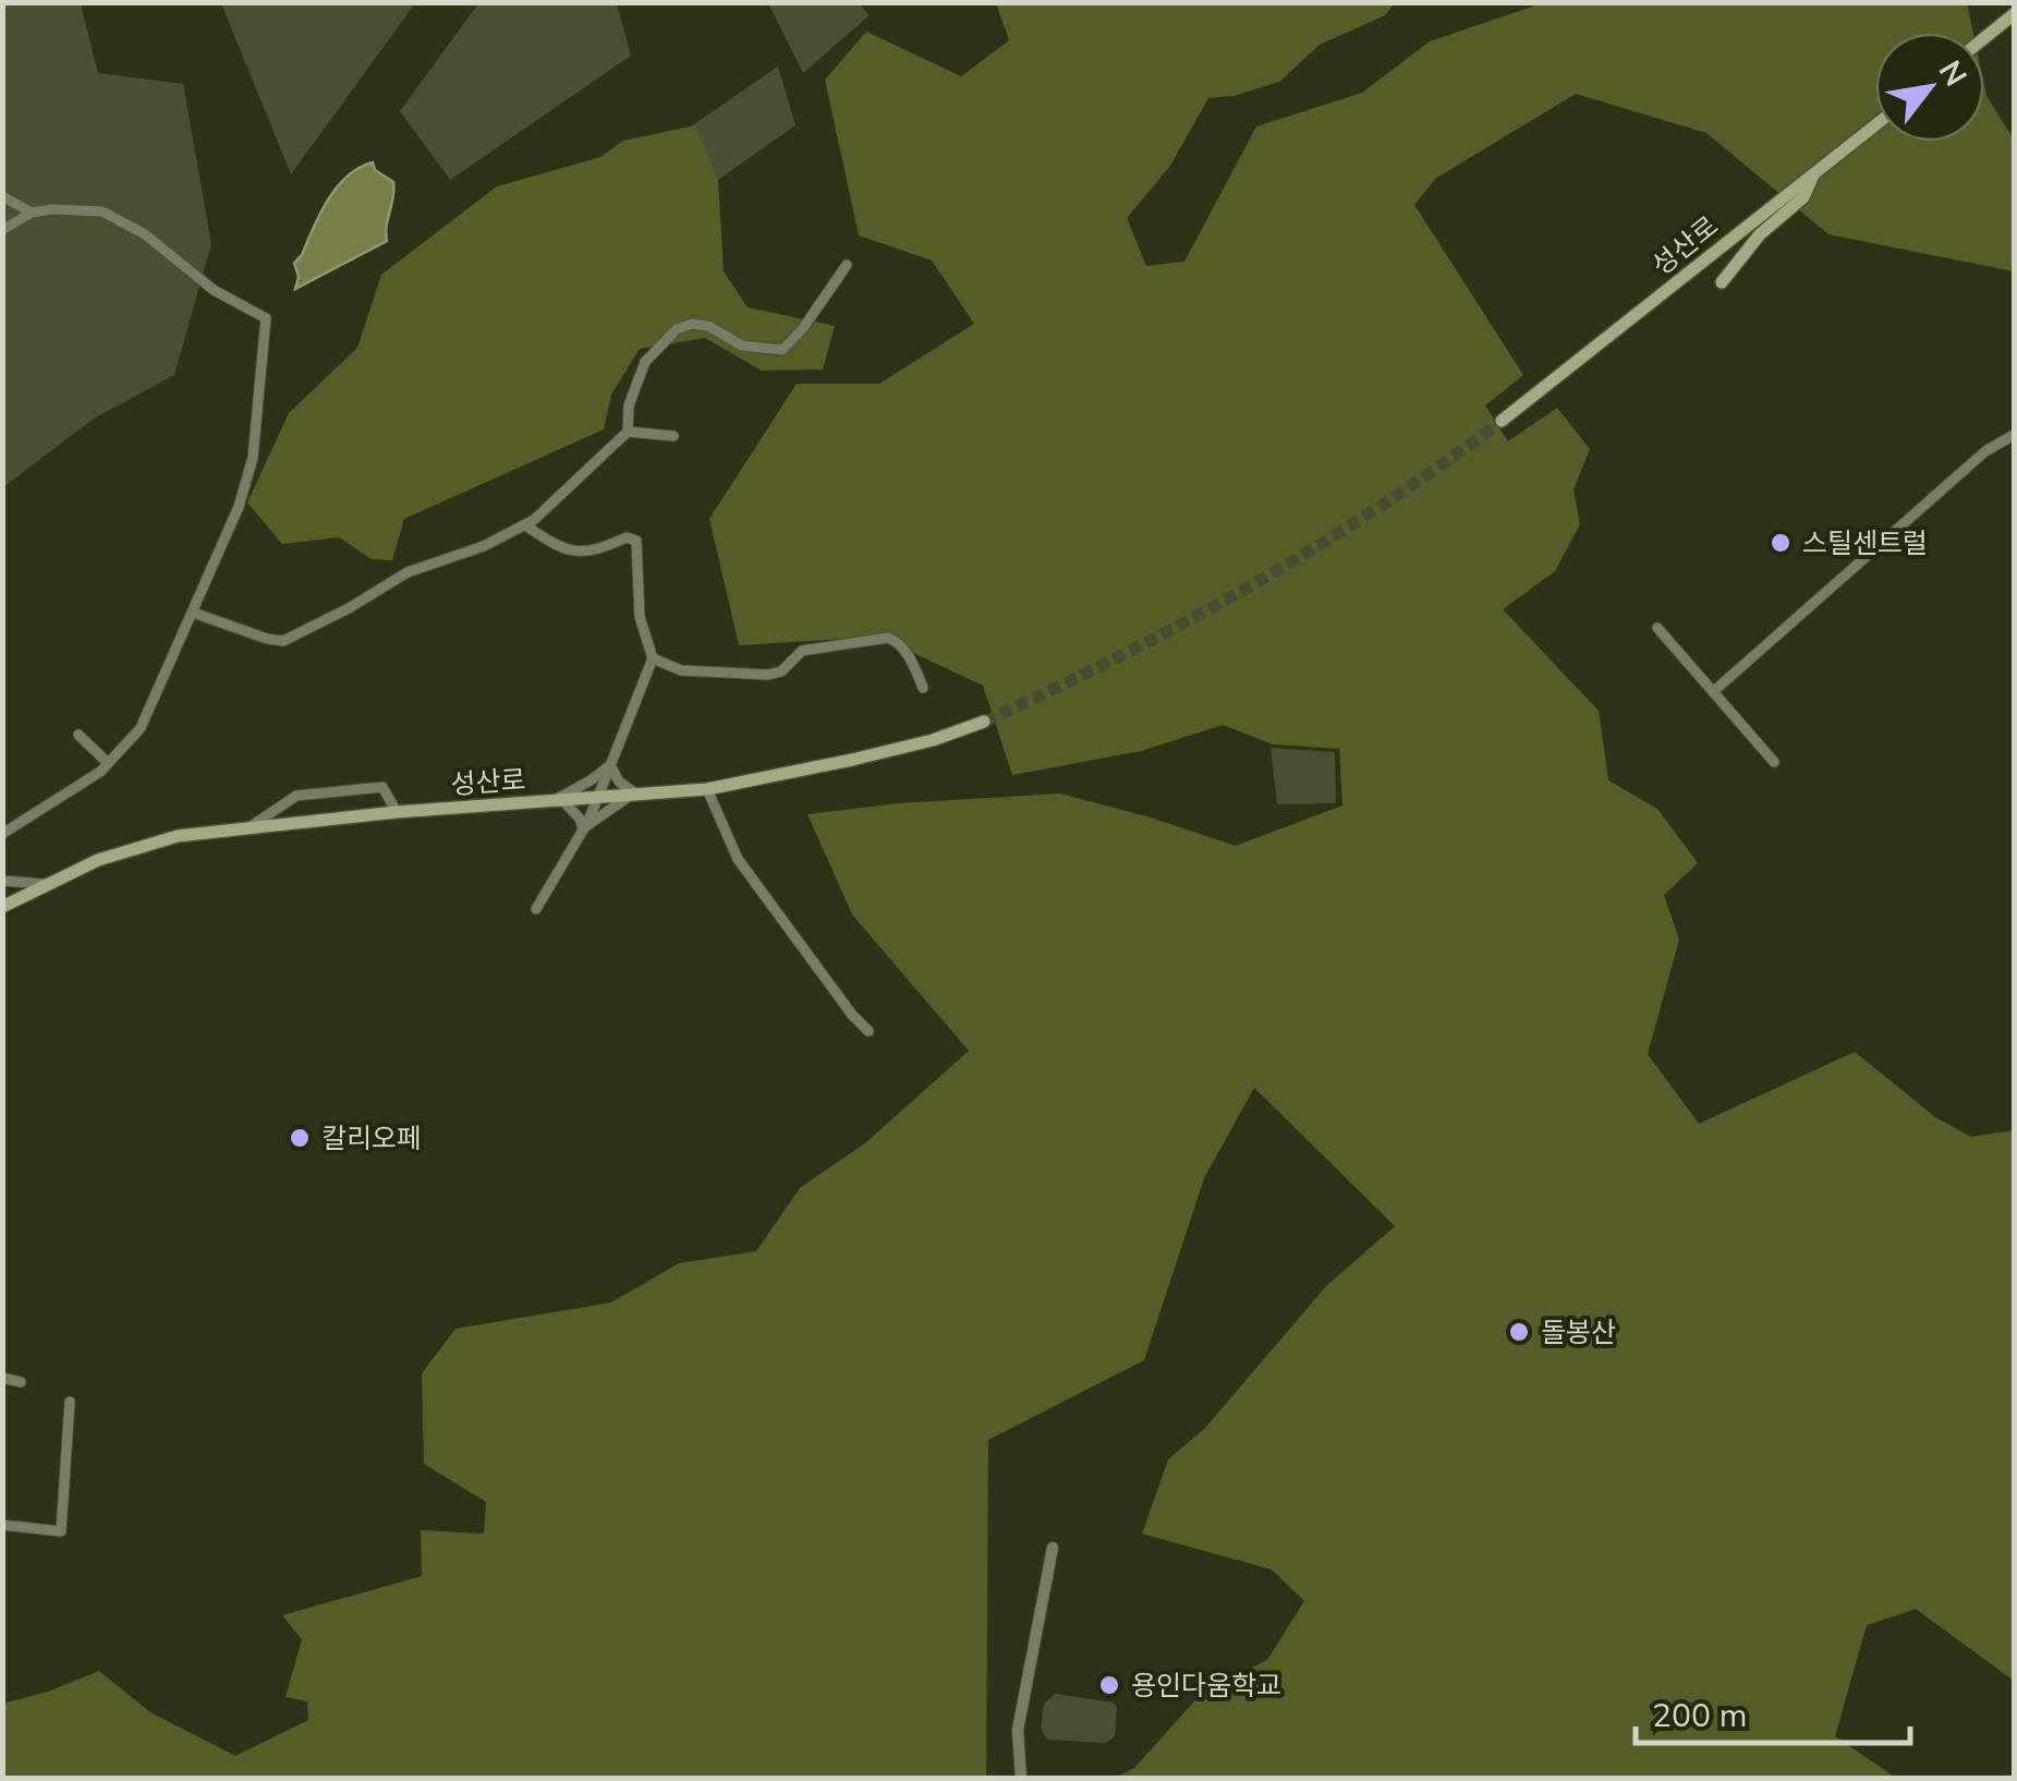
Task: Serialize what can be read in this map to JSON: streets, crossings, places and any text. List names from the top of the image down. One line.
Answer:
{"streets":{"main road":["성산로"]},"places":["스틸센트럴","칼리오페","돌봉산","용인다움학교"],"scale_bar":"200 m","north":"top right"}
